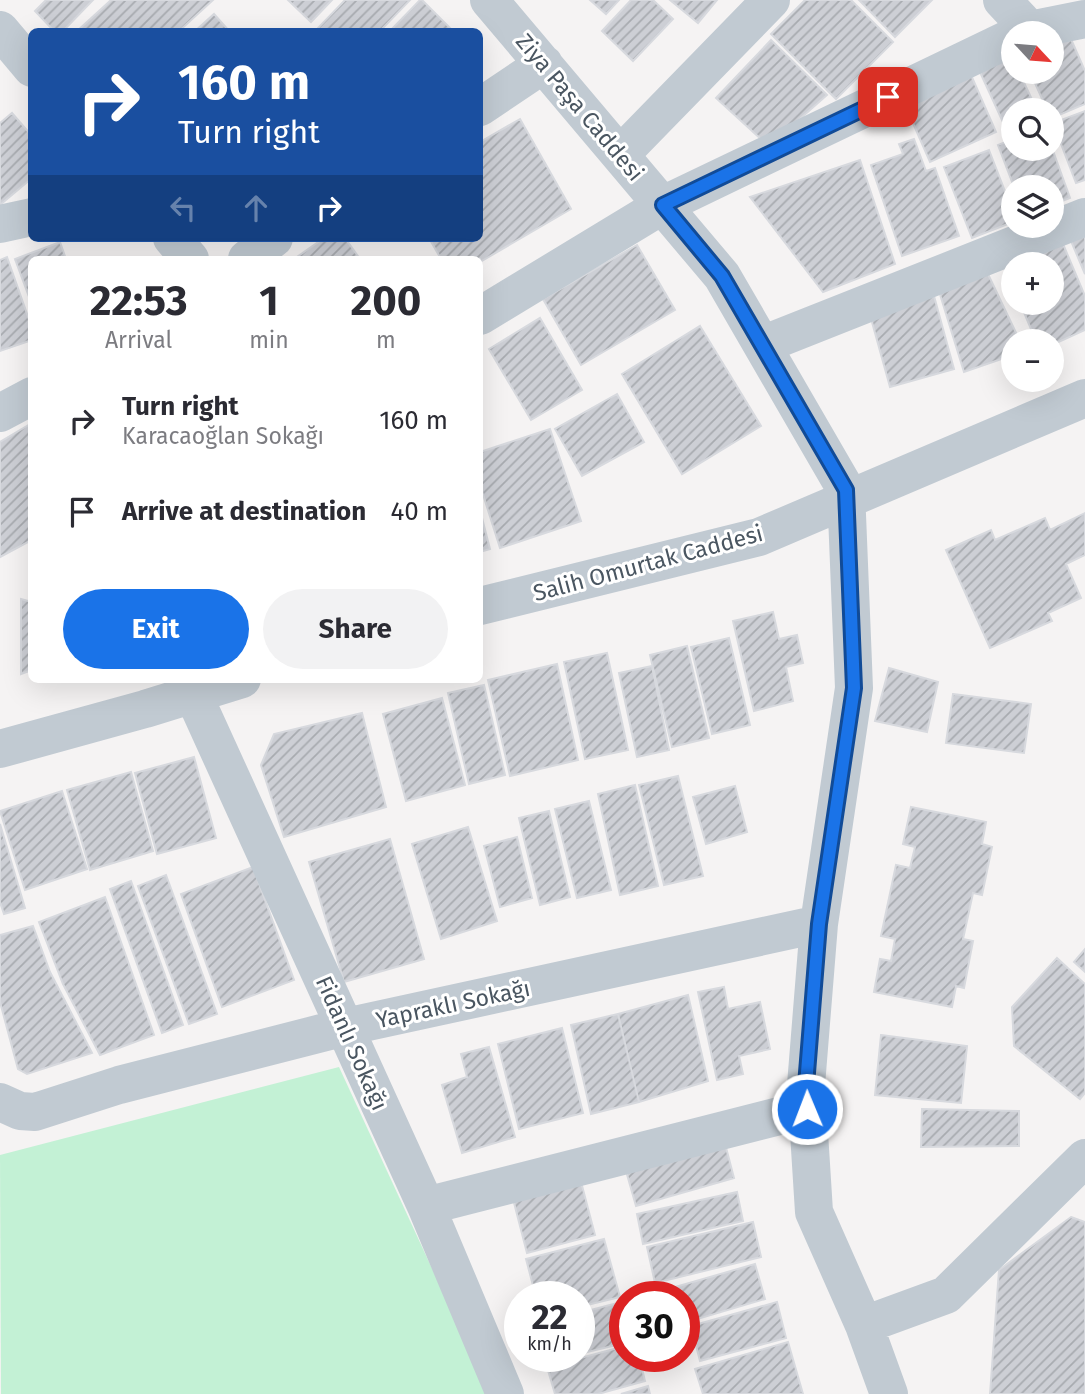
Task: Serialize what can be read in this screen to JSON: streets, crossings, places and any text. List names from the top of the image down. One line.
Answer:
{"streets":{"street":["Ziya Paşa Caddesi","Salih Omurtak Caddesi","Yapraklı Sokağı","Fidanlı Sokağı"]},"crossings":[["Ziya Paşa Caddesi","Salih Omurtak Caddesi"],["Ziya Paşa Caddesi","Yapraklı Sokağı"],["Yapraklı Sokağı","Fidanlı Sokağı"]],"north":"bottom right","page":{"map_buttons":["+","−"],"turn":["160 m","Turn right"],"eta":["22:53","Arrival","1","min","200","m"],"list":[{"name":"Turn right","note":"Karacaoğlan Sokağı","value":"160 m"},{"name":"Arrive at destination","value":"40 m"}],"buttons":["Exit","Share"],"speed":"22 km/h","limit":"30"}}
